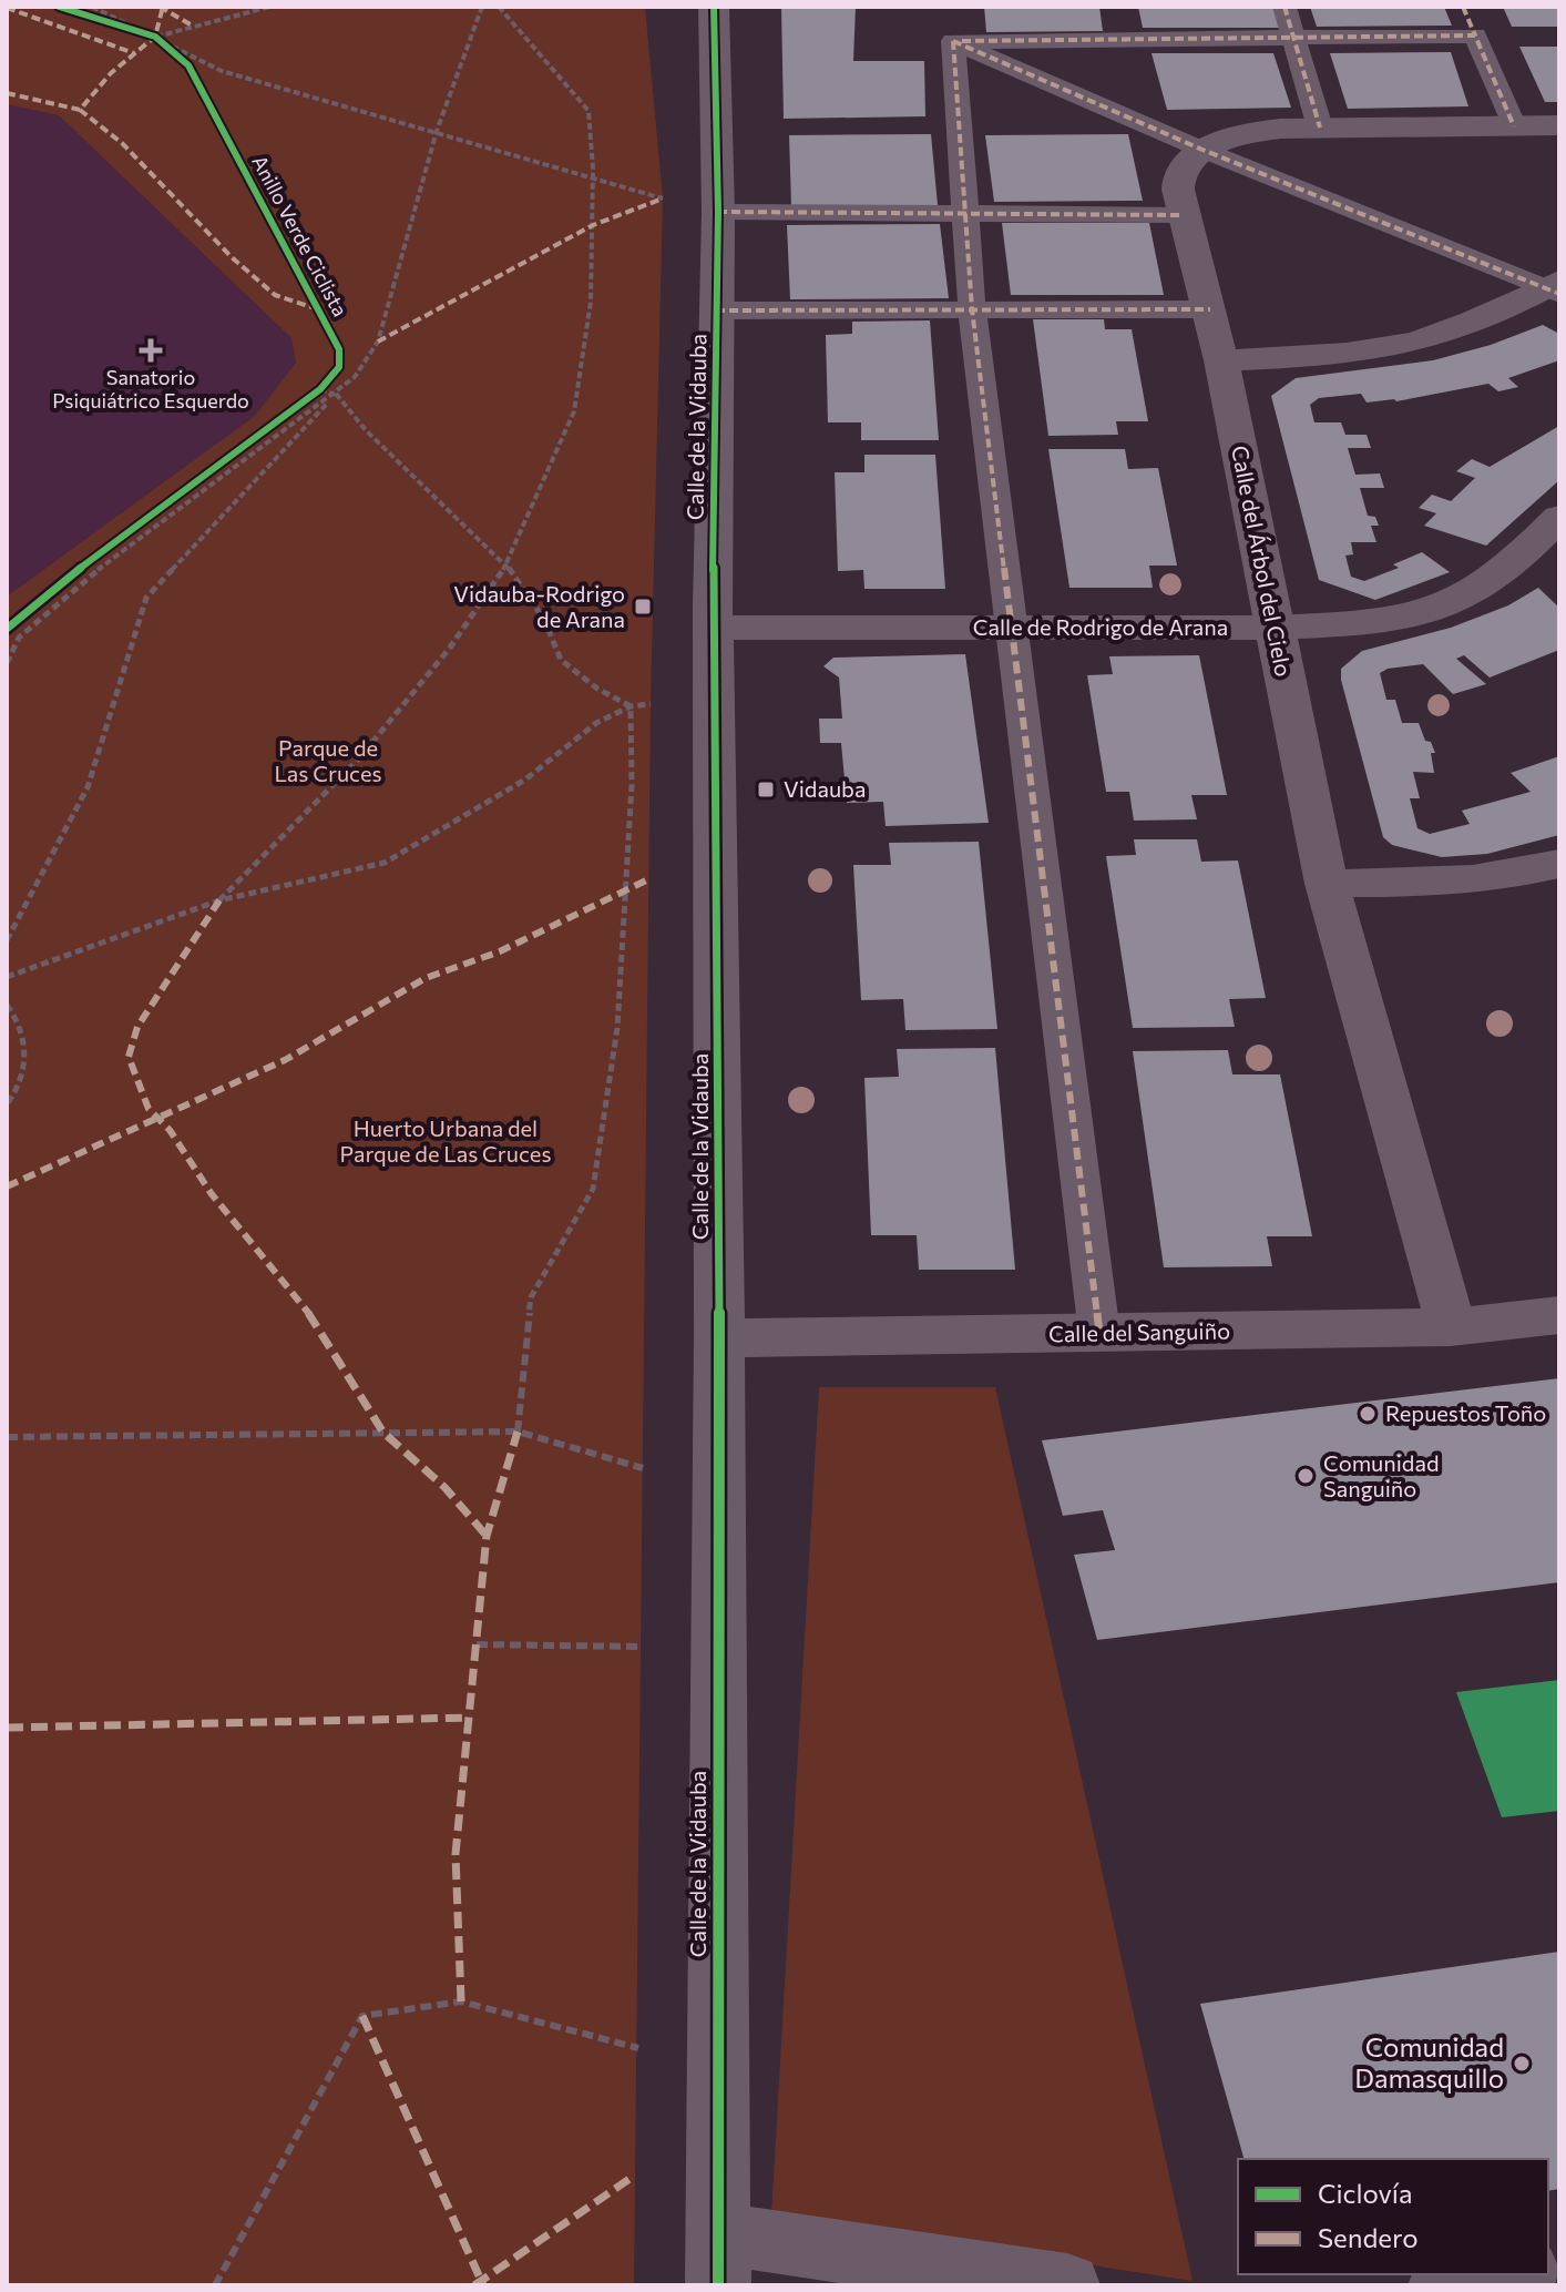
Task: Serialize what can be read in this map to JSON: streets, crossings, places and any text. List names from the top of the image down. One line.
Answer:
{"streets":{"street":["Calle de la Vidauba","Calle del Árbol del Cielo","Calle de Rodrigo de Arana","Calle del Sanguiño"],"cycle path":["Anillo Verde Ciclista"]},"crossings":[["Calle de la Vidauba","Calle de Rodrigo de Arana"],["Calle de la Vidauba","Calle del Sanguiño"],["Calle del Árbol del Cielo","Calle de Rodrigo de Arana"],["Calle del Árbol del Cielo","Calle del Sanguiño"]],"parks":["Parque de Las Cruces","Huerto Urbana del Parque de Las Cruces"],"places":{"health":["Sanatorio Psiquiátrico Esquerdo"],"transit":["Vidauba-Rodrigo de Arana","Vidauba"],"other":["Repuestos Toño","Comunidad Sanguiño","Comunidad Damasquillo"]},"legend":["Ciclovía","Sendero"]}
